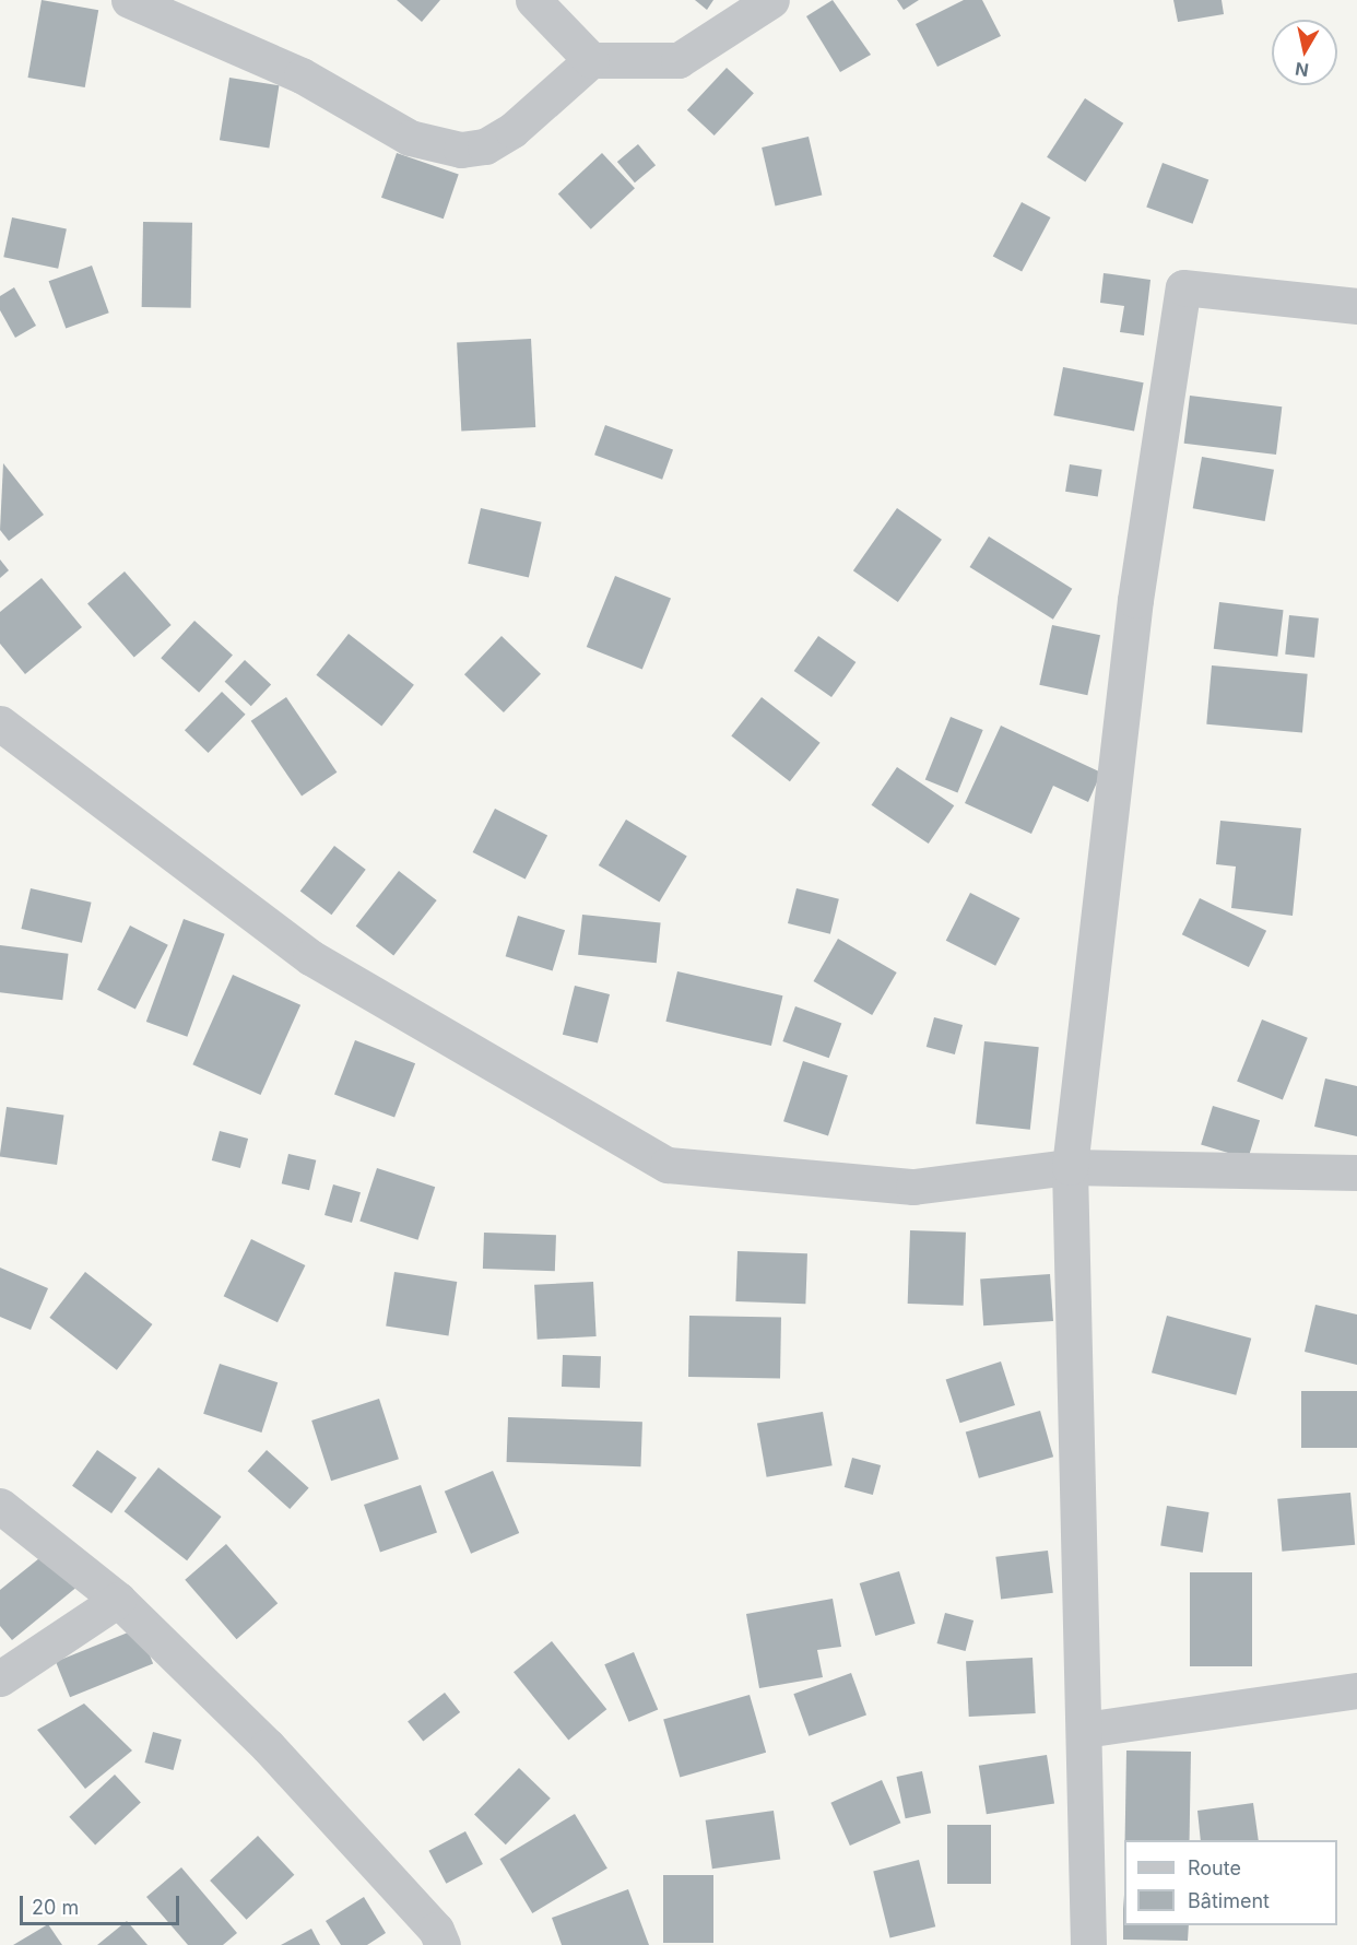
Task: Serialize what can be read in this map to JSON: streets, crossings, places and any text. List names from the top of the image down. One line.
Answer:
{"legend":["Route","Bâtiment"],"scale_bar":"20 m","north":"bottom"}
